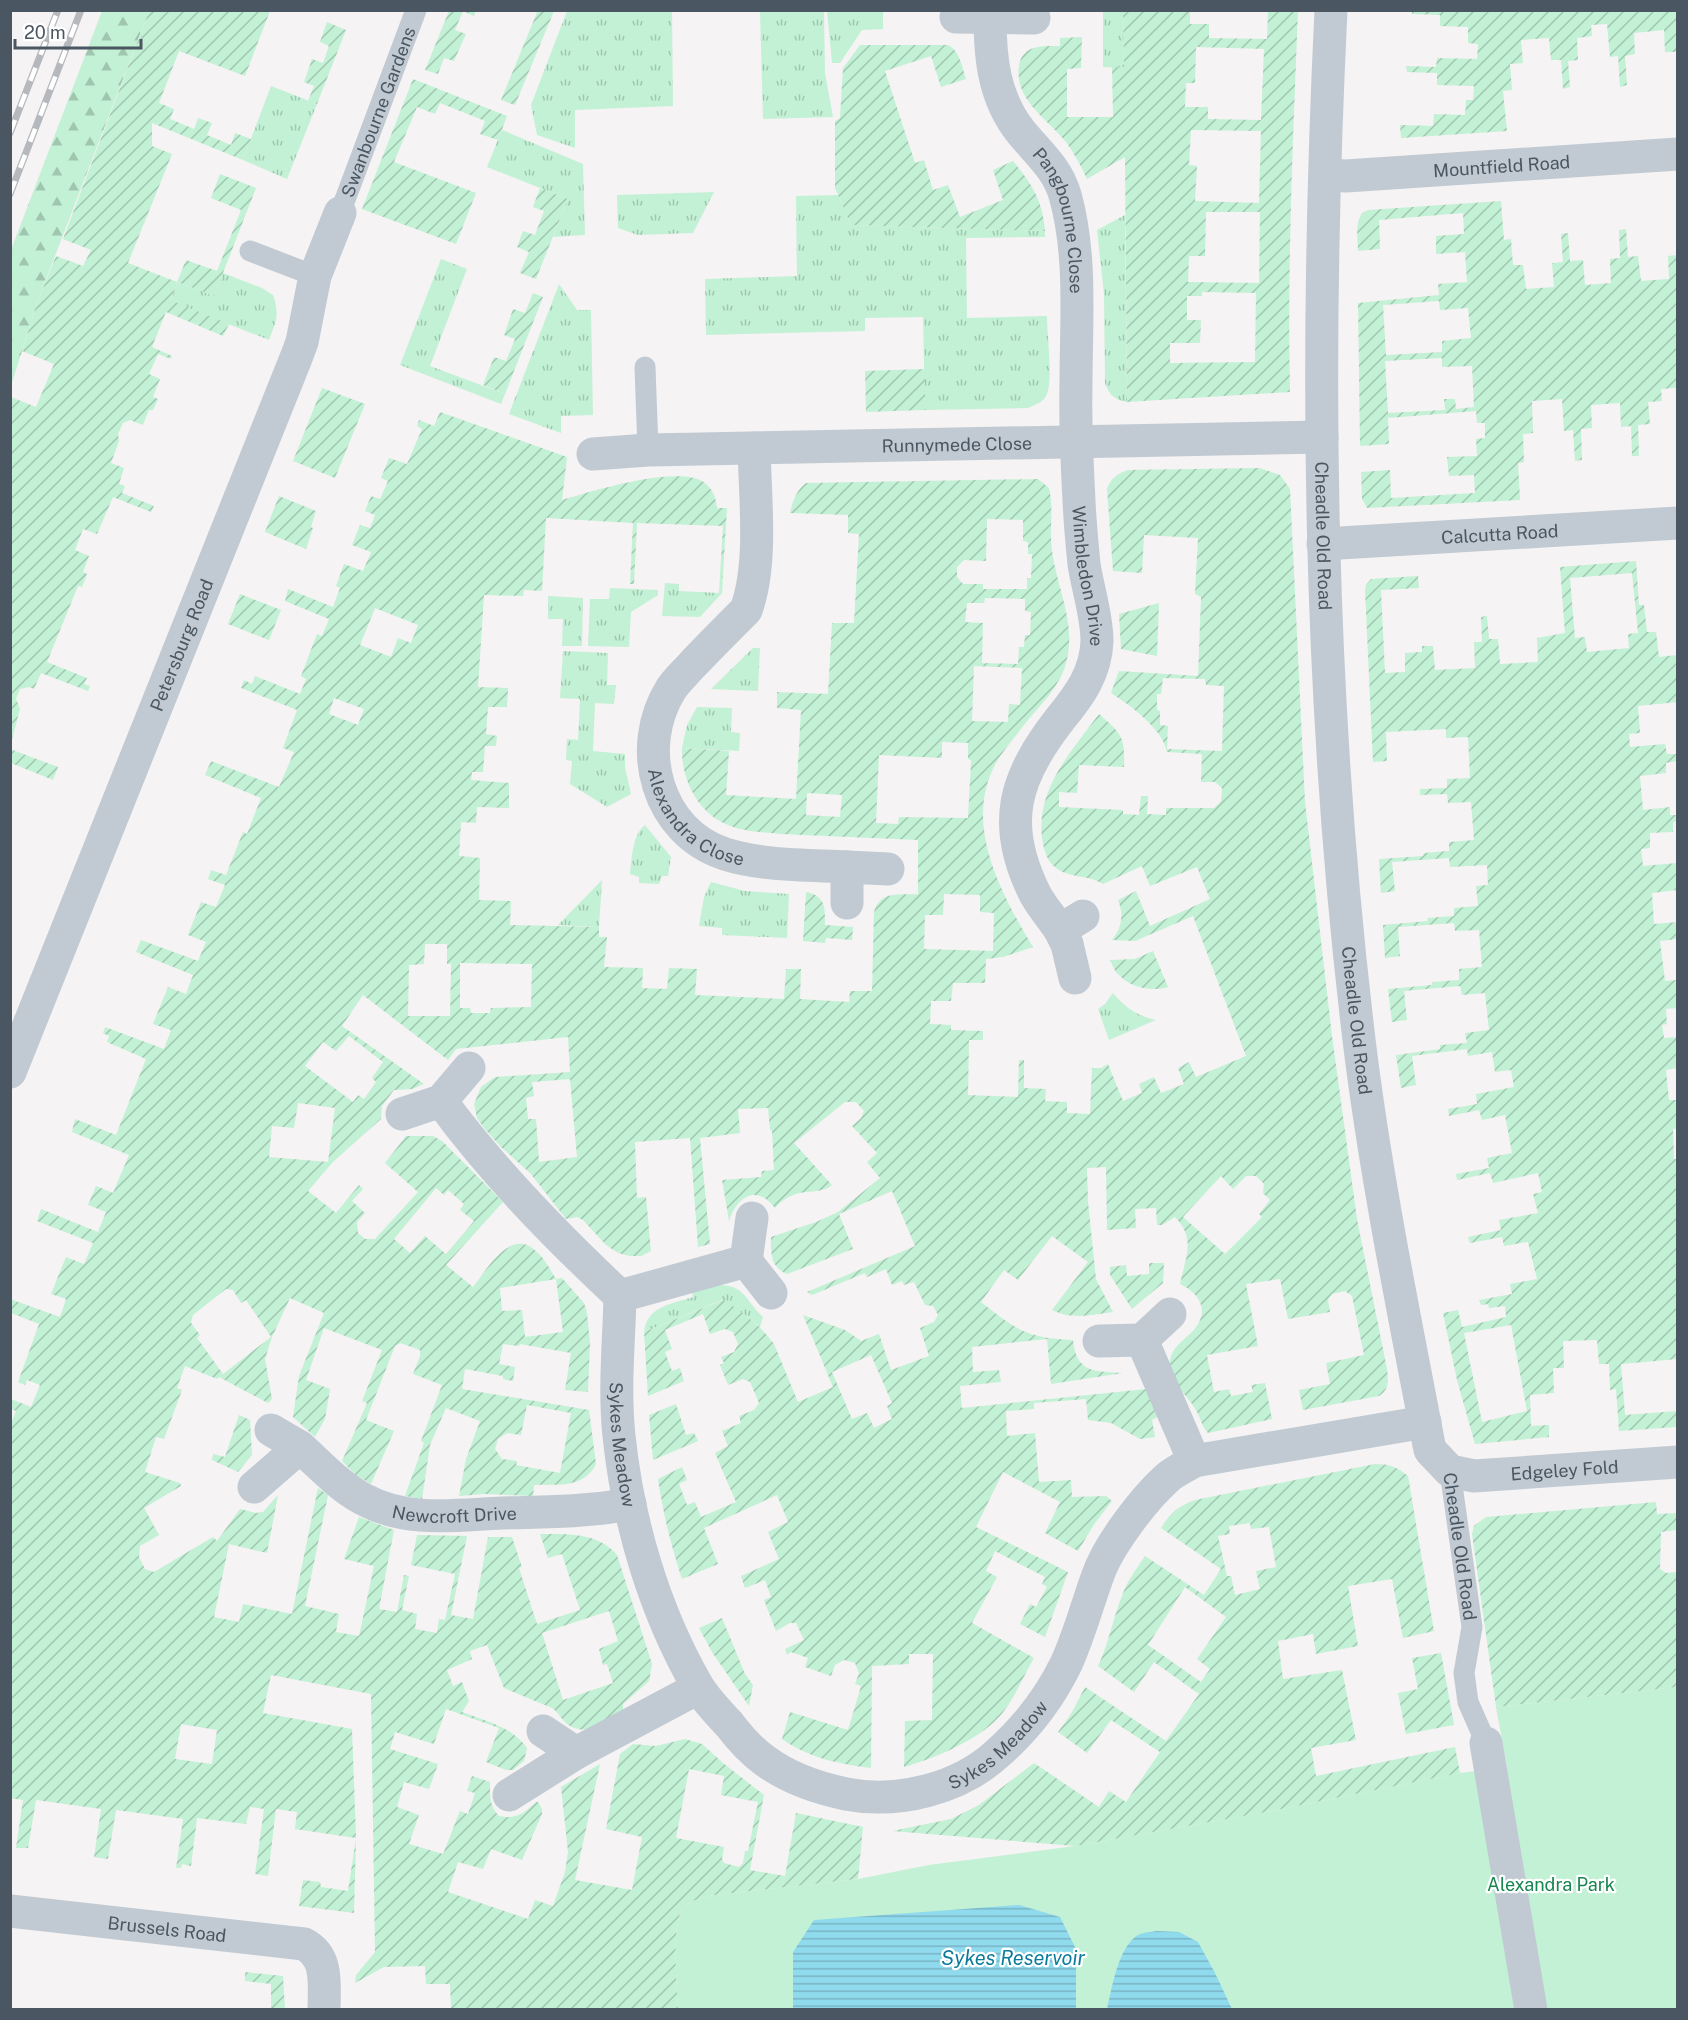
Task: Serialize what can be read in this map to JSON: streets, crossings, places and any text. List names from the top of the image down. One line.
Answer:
{"streets":{"street":["Mountfield Road","Pangbourne Close","Runnymede Close","Calcutta Road","Cheadle Old Road","Wimbledon Drive","Petersburg Road","Alexandra Close","Sykes Meadow","Edgeley Fold","Newcroft Drive","Brussels Road"],"lane":["Swanbourne Gardens"]},"crossings":[["Swanbourne Gardens","Petersburg Road"],["Mountfield Road","Cheadle Old Road"],["Pangbourne Close","Runnymede Close"],["Pangbourne Close","Wimbledon Drive"],["Runnymede Close","Cheadle Old Road"],["Runnymede Close","Wimbledon Drive"],["Runnymede Close","Alexandra Close"],["Calcutta Road","Cheadle Old Road"],["Cheadle Old Road","Sykes Meadow"],["Cheadle Old Road","Edgeley Fold"],["Sykes Meadow","Newcroft Drive"]],"water":["Sykes Reservoir"],"parks":["Alexandra Park"],"scale_bar":"20 m"}
